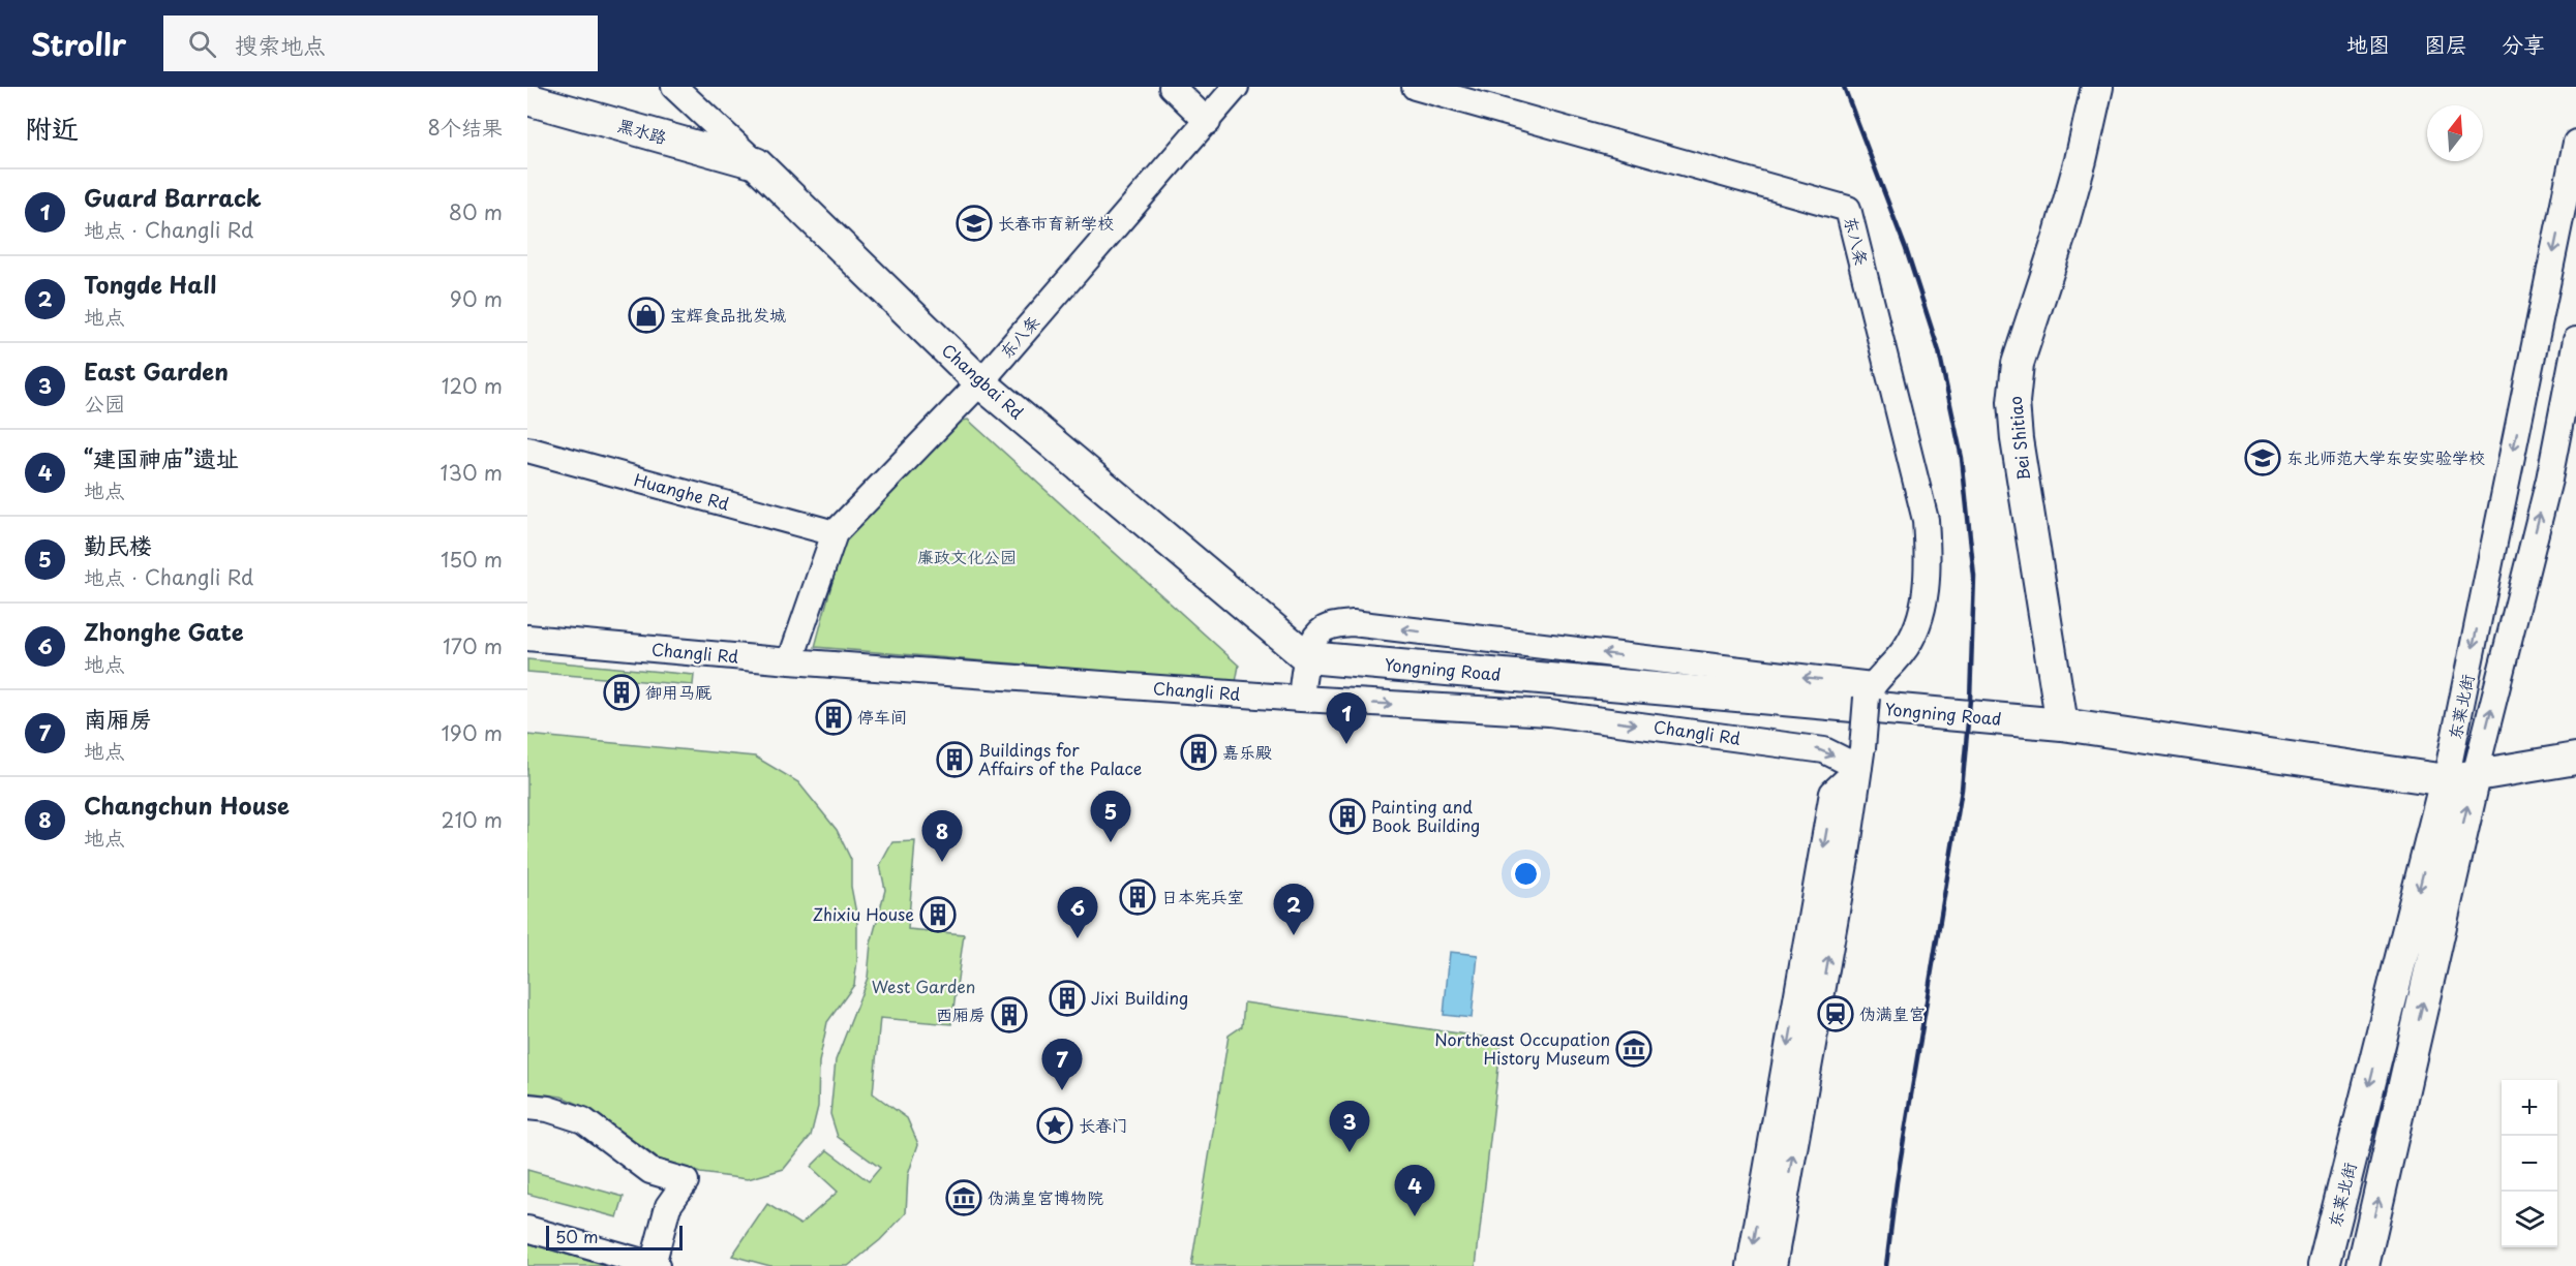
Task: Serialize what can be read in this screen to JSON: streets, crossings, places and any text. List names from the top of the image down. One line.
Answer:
{"streets":{"main road":["黑水路","Changbai Rd","Bei Shitiao","Yongning Road","东莱北街"],"street":["东八条","Huanghe Rd","Changli Rd"]},"crossings":[["黑水路","Changbai Rd"],["东八条","Changbai Rd"],["东八条","Huanghe Rd"],["东八条","Changli Rd"],["Changbai Rd","Yongning Road"],["Bei Shitiao","Yongning Road"],["Yongning Road","东莱北街"]],"parks":["廉政文化公园","West Garden"],"places":{"school or university":["长春市育新学校","东北师范大学东安实验学校"],"shop":["宝辉食品批发城"],"building":["御用马厩","停车间","嘉乐殿","Buildings for Affairs of the Palace","Painting and Book Building","日本宪兵室","Zhixiu House","Jixi Building","西厢房"],"station":["伪满皇宫"],"museum":["Northeast Occupation History Museum","伪满皇宫博物院"],"place":["长春门"]},"scale_bar":"50 m","north":"top","page":{"header":"Strollr","search":"搜索地点","nav":["地图","图层","分享"],"heading":["附近","8个结果"],"list":[{"mark":"1","name":"Guard Barrack","note":"地点 · Changli Rd","value":"80 m"},{"mark":"2","name":"Tongde Hall","note":"地点","value":"90 m"},{"mark":"3","name":"East Garden","note":"公园","value":"120 m"},{"mark":"4","name":"“建国神庙”遗址","note":"地点","value":"130 m"},{"mark":"5","name":"勤民楼","note":"地点 · Changli Rd","value":"150 m"},{"mark":"6","name":"Zhonghe Gate","note":"地点","value":"170 m"},{"mark":"7","name":"南厢房","note":"地点","value":"190 m"},{"mark":"8","name":"Changchun House","note":"地点","value":"210 m"}],"pins":["1","5","8","2","6","7","3","4"],"map_buttons":["+","−"],"scale":"50 m"}}
